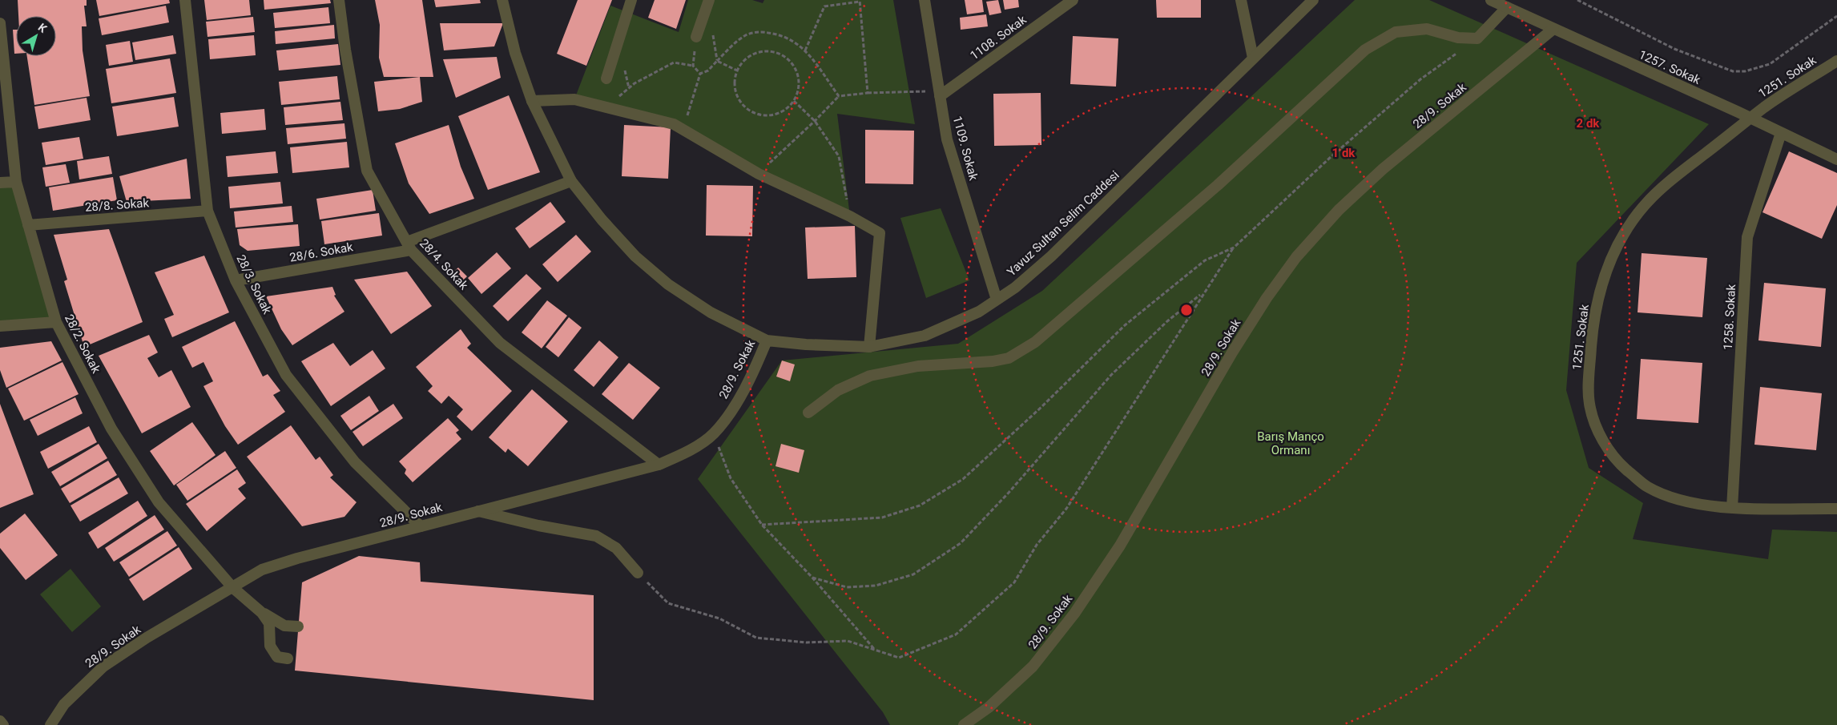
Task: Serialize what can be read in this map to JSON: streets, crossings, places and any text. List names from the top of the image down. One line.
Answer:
{"streets":{"street":["1108. Sokak","1257. Sokak","1251. Sokak","28/9. Sokak","1109. Sokak","28/8. Sokak","Yavuz Sultan Selim Caddesi","28/6. Sokak","28/4. Sokak","28/3. Sokak","1258. Sokak","28/2. Sokak"]},"crossings":[["1108. Sokak","1109. Sokak"],["1257. Sokak","1251. Sokak"],["1257. Sokak","28/9. Sokak"],["1257. Sokak","1258. Sokak"],["1251. Sokak","1258. Sokak"],["28/9. Sokak","Yavuz Sultan Selim Caddesi"],["28/9. Sokak","28/4. Sokak"],["28/9. Sokak","28/3. Sokak"],["28/9. Sokak","28/2. Sokak"],["1109. Sokak","Yavuz Sultan Selim Caddesi"],["28/8. Sokak","28/3. Sokak"],["28/8. Sokak","28/2. Sokak"],["Yavuz Sultan Selim Caddesi","28/6. Sokak"],["28/6. Sokak","28/4. Sokak"],["28/6. Sokak","28/3. Sokak"]],"parks":["Barış Manço Ormanı"],"north":"top right","rings":["2 dk","1 dk"]}
